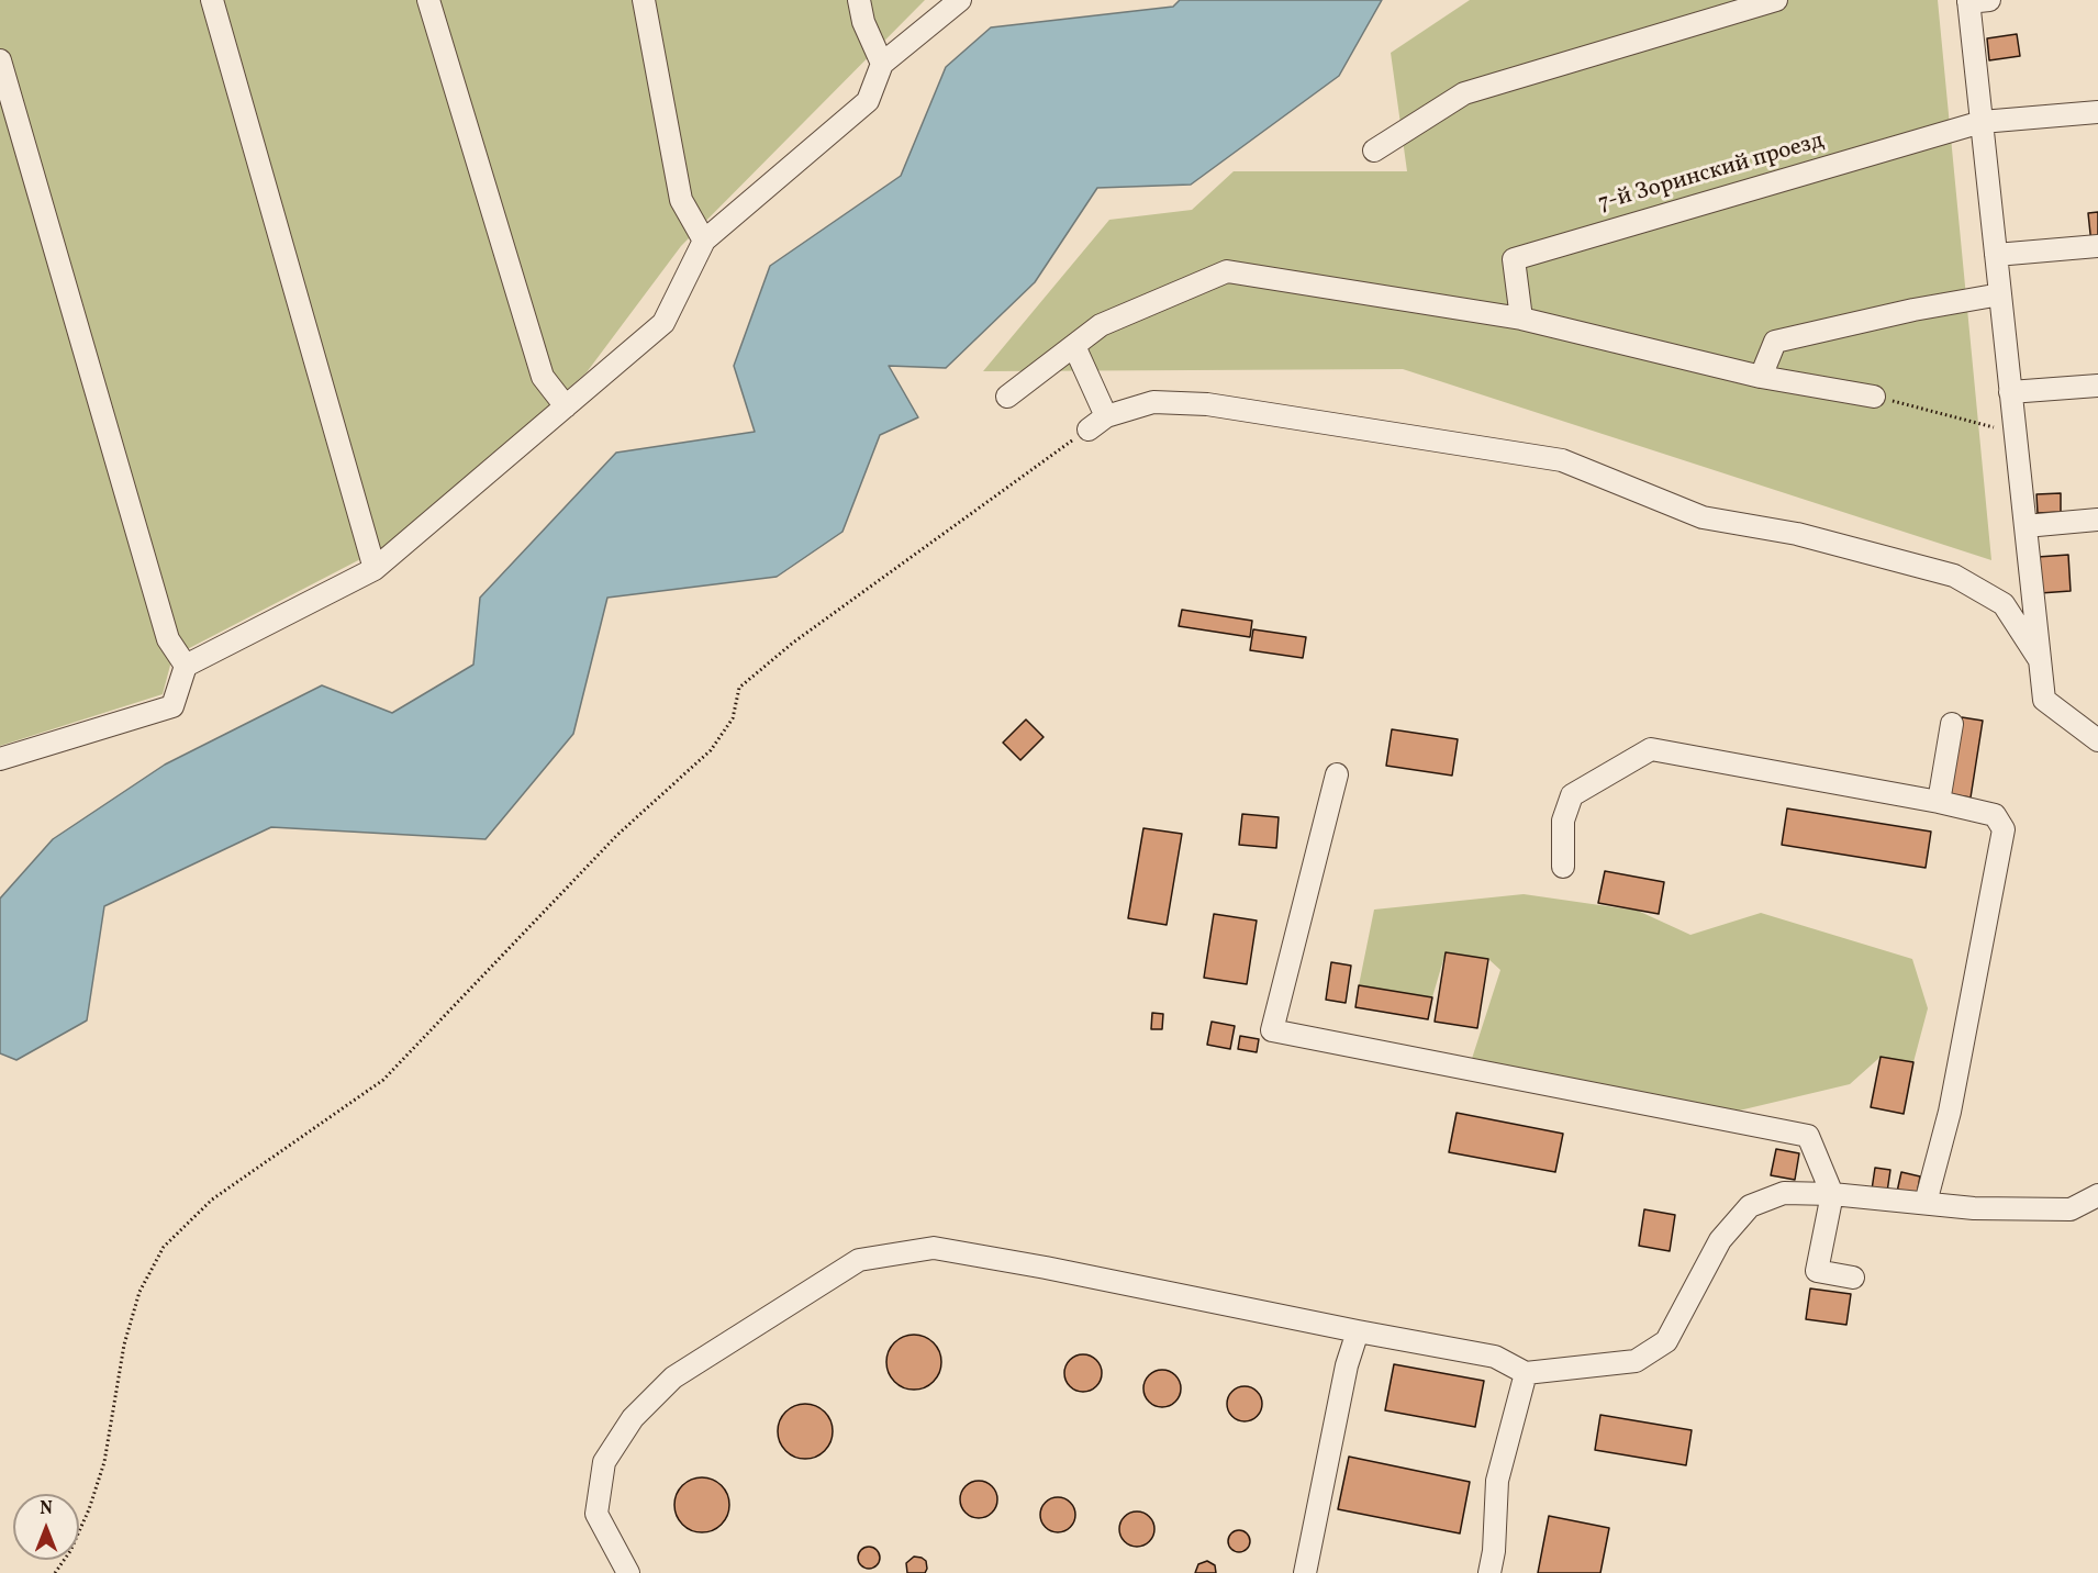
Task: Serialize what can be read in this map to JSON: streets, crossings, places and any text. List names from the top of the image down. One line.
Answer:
{"streets":{"street":["7-й Зоринский проезд"]},"north":"top"}
